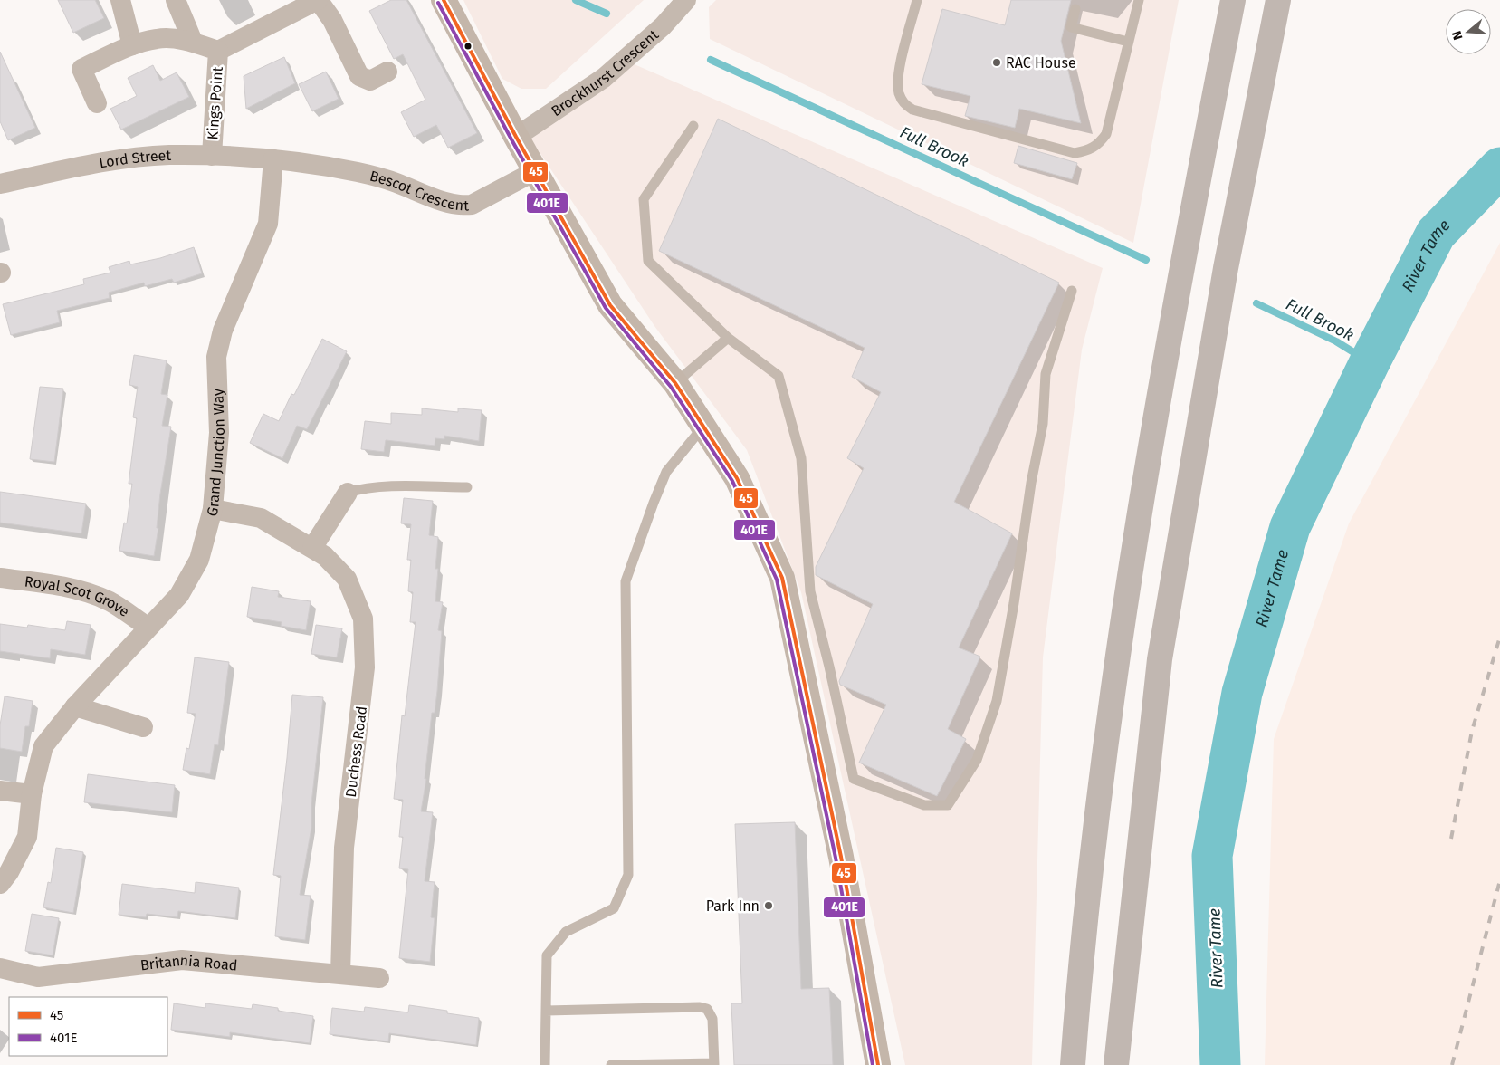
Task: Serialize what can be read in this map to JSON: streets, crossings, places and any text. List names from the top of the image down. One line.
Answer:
{"streets":{"street":["Brockhurst Crescent","Kings Point","Lord Street","Bescot Crescent","Grand Junction Way","Royal Scot Grove","Duchess Road","Britannia Road"]},"crossings":[["Kings Point","Lord Street"],["Lord Street","Bescot Crescent"],["Lord Street","Grand Junction Way"],["Bescot Crescent","Grand Junction Way"],["Grand Junction Way","Royal Scot Grove"],["Grand Junction Way","Duchess Road"],["Duchess Road","Britannia Road"]],"water":["Full Brook","River Tame"],"places":["RAC House","Park Inn"],"lines":["transit line 45","transit line 401E"],"legend":["45","401E"],"north":"left"}
